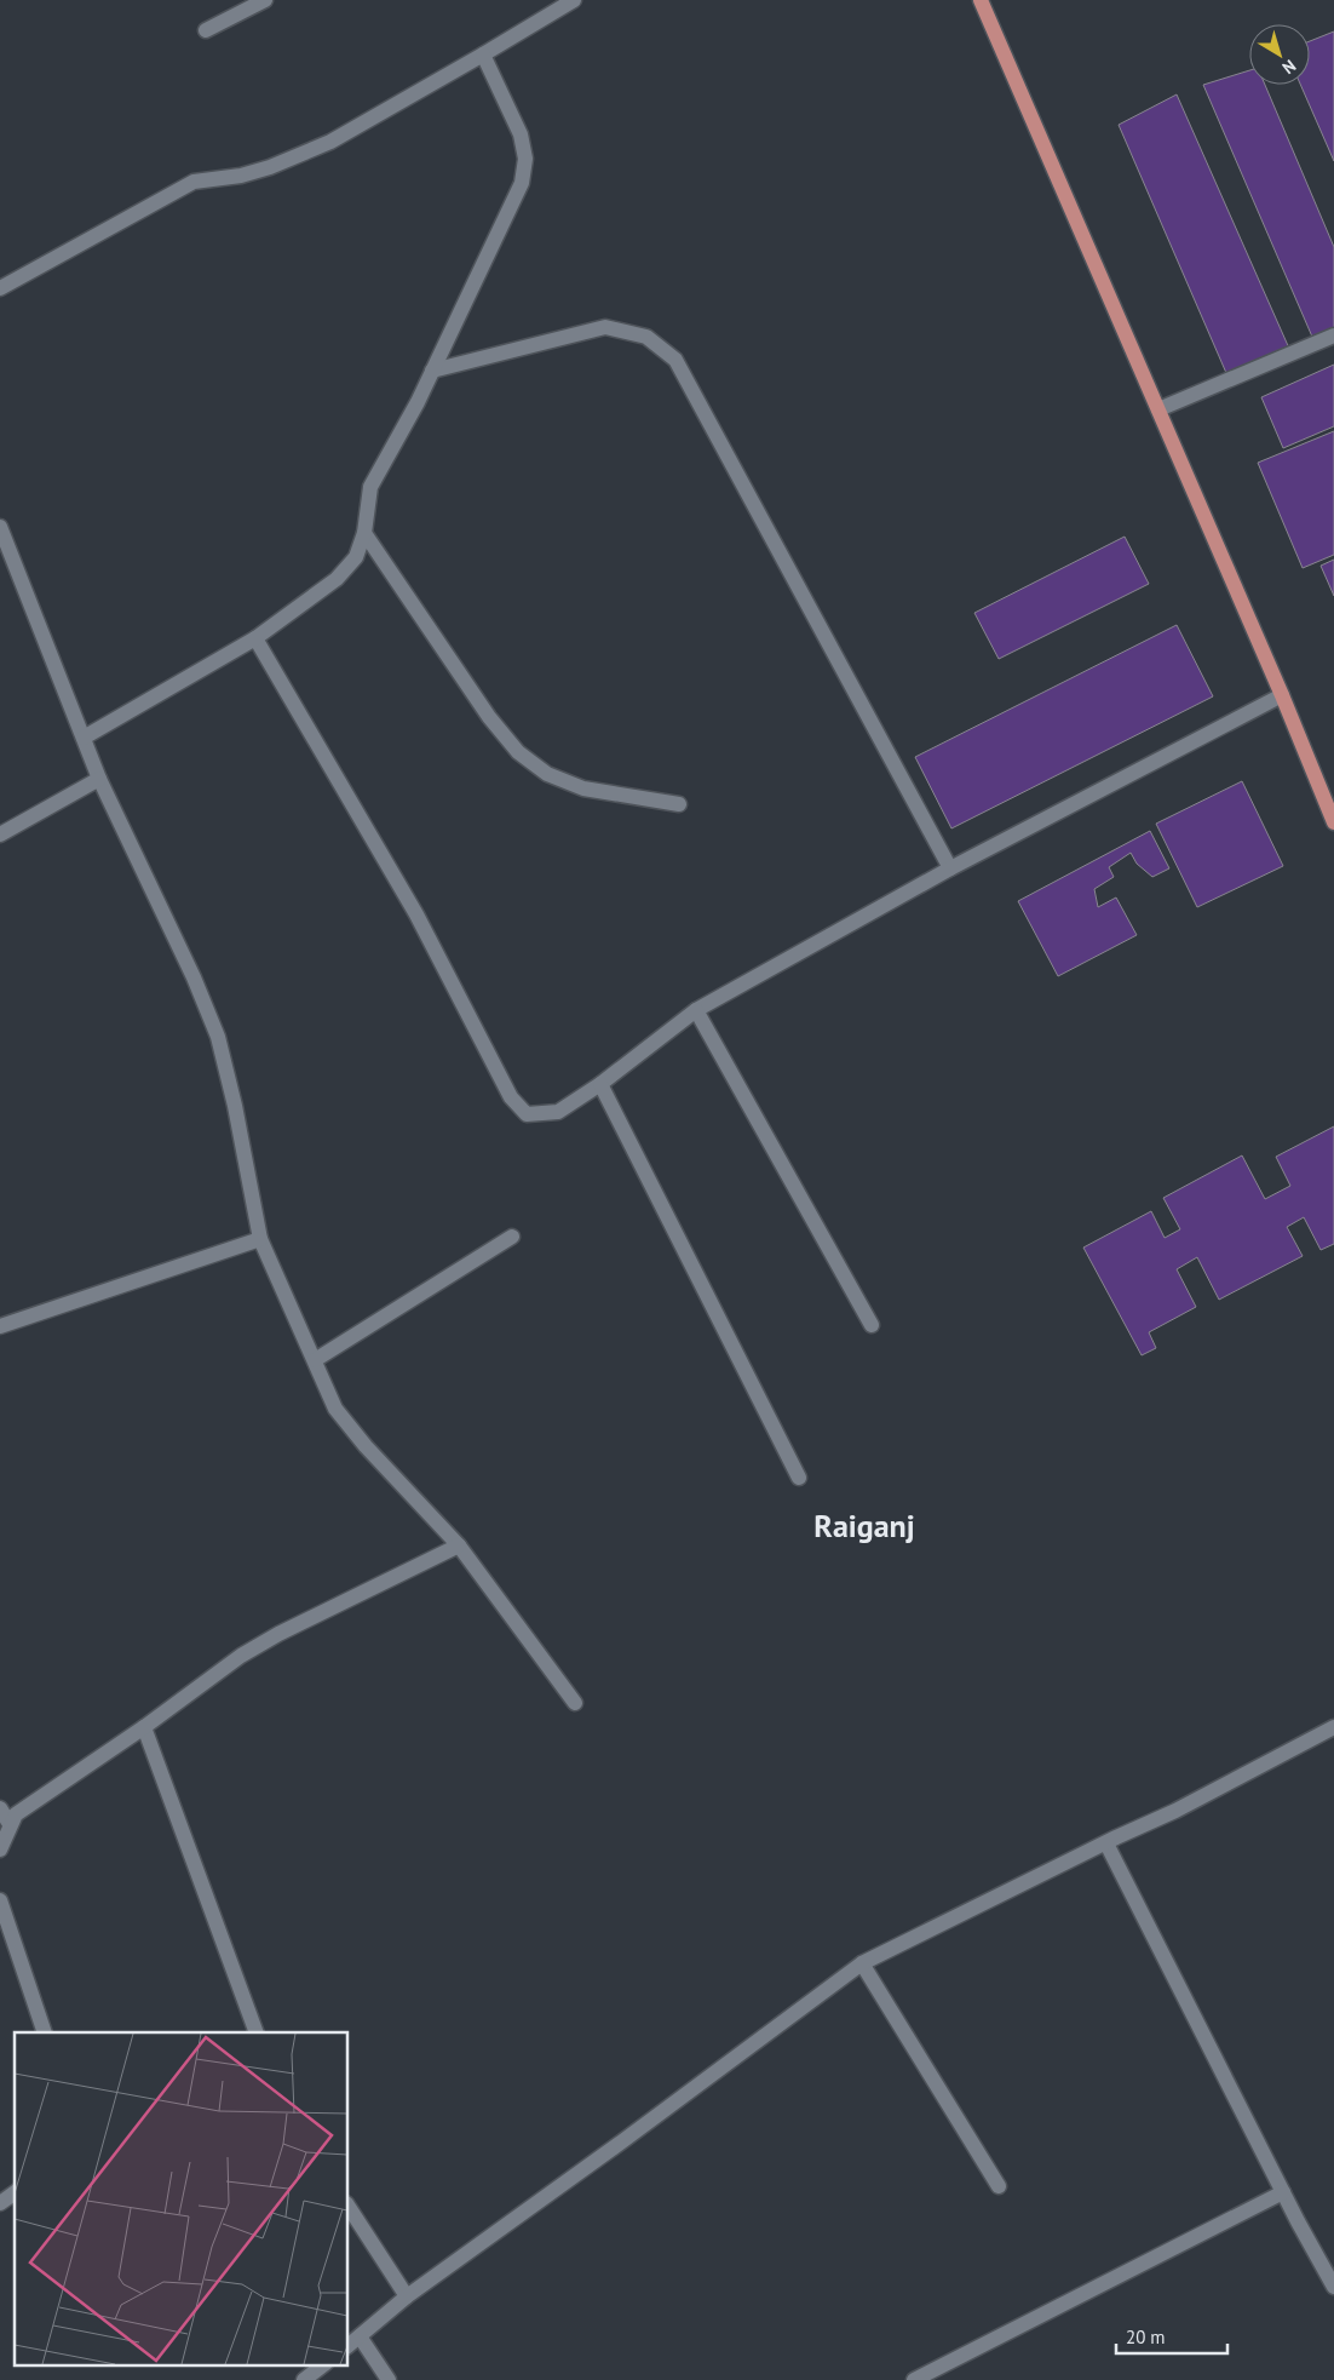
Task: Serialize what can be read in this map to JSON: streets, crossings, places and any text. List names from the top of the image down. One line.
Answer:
{"districts":["Raiganj"],"scale_bar":"20 m","north":"bottom right"}
